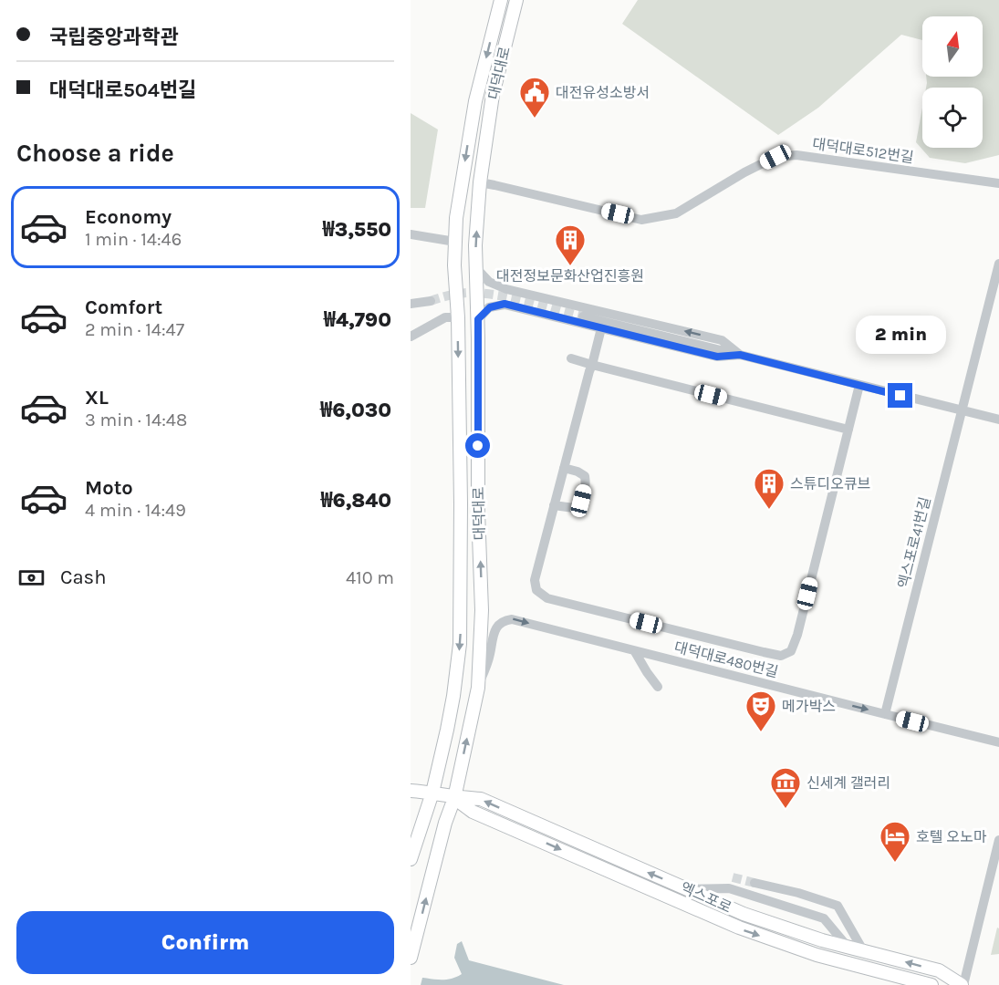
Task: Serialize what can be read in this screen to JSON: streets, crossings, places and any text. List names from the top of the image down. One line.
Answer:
{"streets":{"main road":["대덕대로","엑스포로"],"street":["대덕대로512번길","엑스포로41번길","대덕대로480번길"]},"crossings":[["대덕대로","대덕대로512번길"],["대덕대로","대덕대로480번길"],["대덕대로","엑스포로"],["엑스포로41번길","대덕대로480번길"]],"one_way":["대덕대로480번길"],"places":{"public building":["대전유성소방서"],"building":["대전정보문화산업진흥원","스튜디오큐브"],"theatre":["메가박스"],"museum":["신세계 갤러리"],"hotel":["호텔 오노마"]},"north":"top","page":{"banner":["국립중앙과학관","대덕대로504번길"],"heading":"Choose a ride","list":[{"name":"Economy","note":"1 min · 14:46","value":"₩3,550"},{"name":"Comfort","note":"2 min · 14:47","value":"₩4,790"},{"name":"XL","note":"3 min · 14:48","value":"₩6,030"},{"name":"Moto","note":"4 min · 14:49","value":"₩6,840"}],"bubble":"2 min","pay":["Cash","410 m"],"buttons":"Confirm"}}
